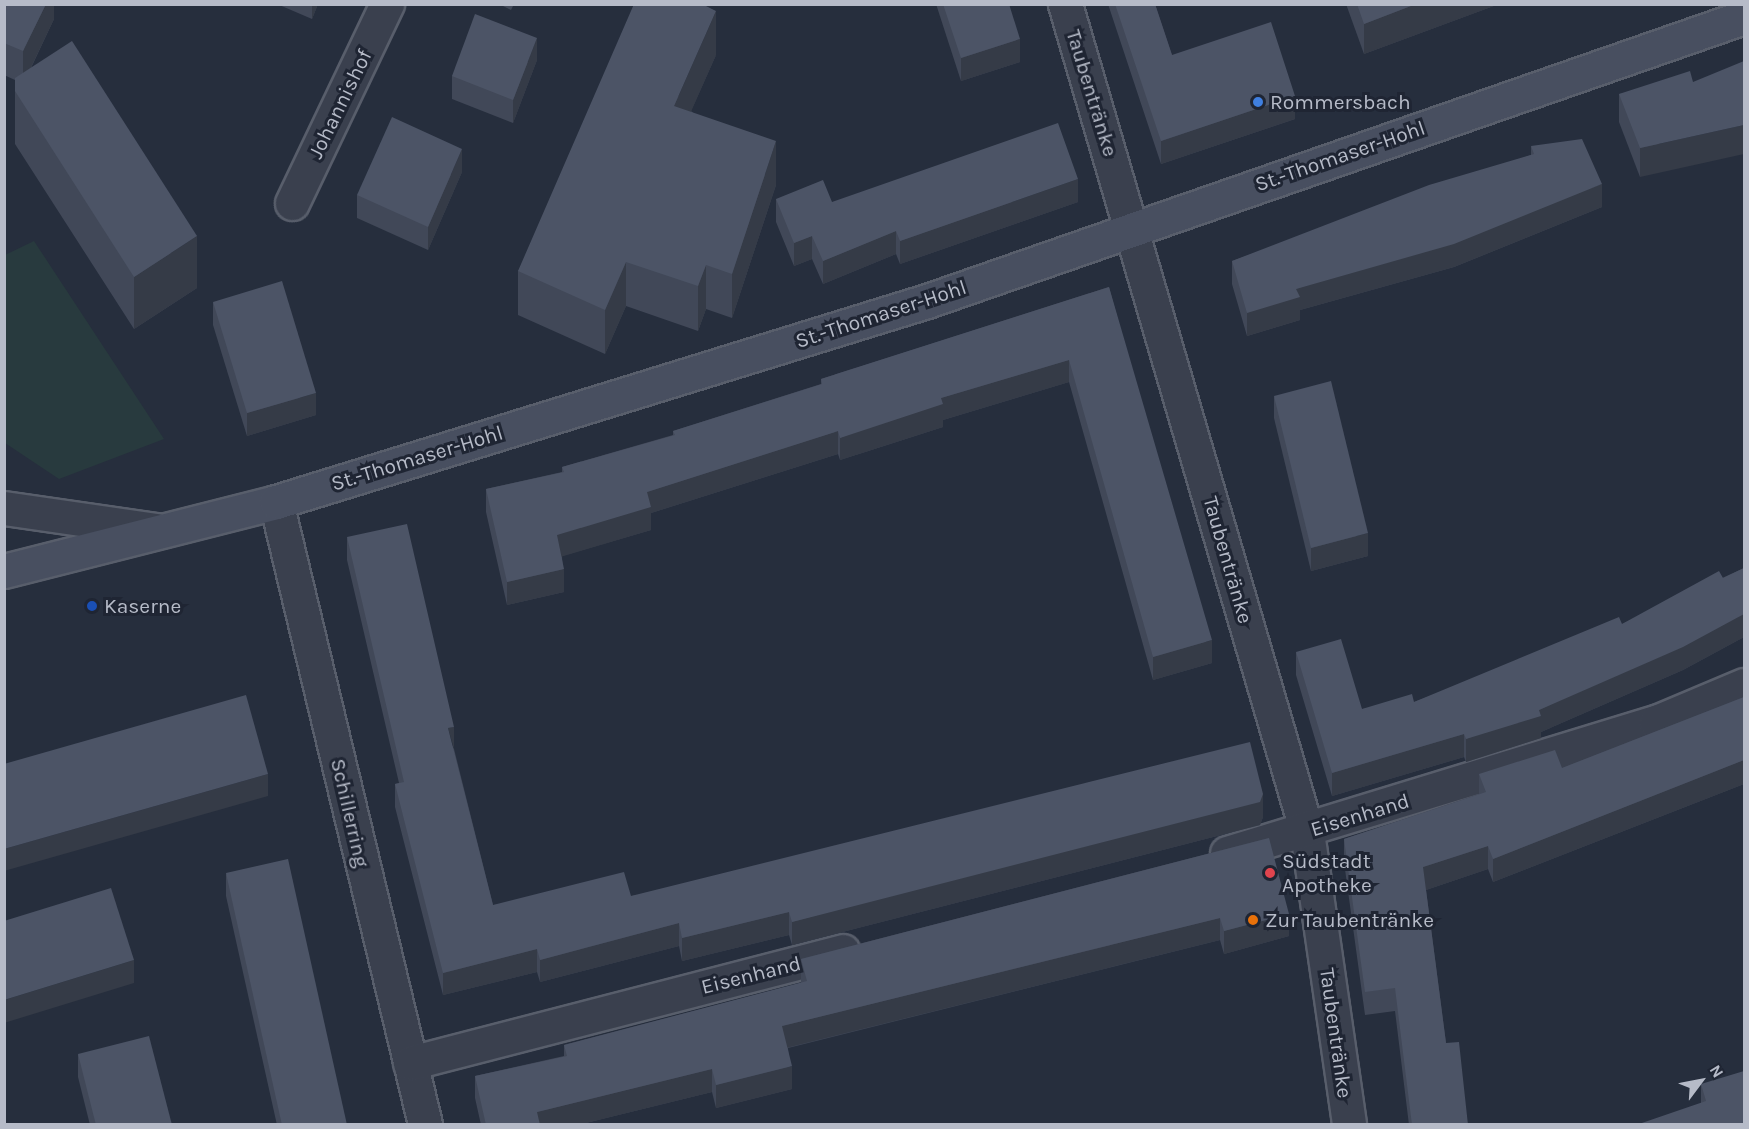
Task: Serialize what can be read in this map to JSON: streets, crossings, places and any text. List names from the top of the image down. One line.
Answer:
{"streets":{"street":["Taubentränke","Johannishof","St.-Thomaser-Hohl","Schillerring","Eisenhand"]},"crossings":[["Taubentränke","St.-Thomaser-Hohl"],["Taubentränke","Eisenhand"],["St.-Thomaser-Hohl","Schillerring"],["Schillerring","Eisenhand"]],"places":["Rommersbach","Kaserne","Südstadt Apotheke","Zur Taubentränke"],"north":"top right"}
